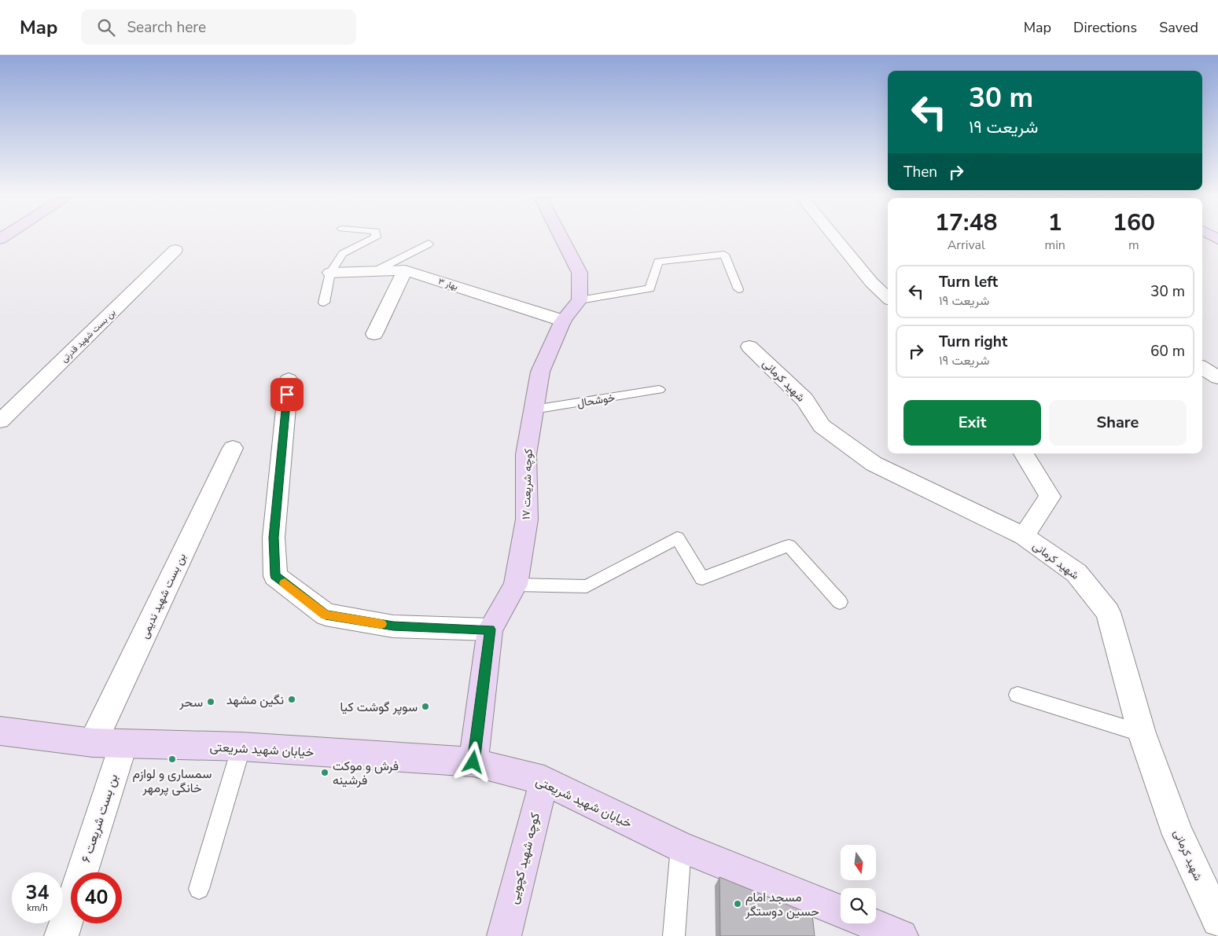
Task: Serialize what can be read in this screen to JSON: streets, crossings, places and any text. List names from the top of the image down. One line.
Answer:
{"streets":{"street":["بهار ۳","بن بست شهید قدرتی","شهید کرمانی","کوچه شریعت ۱۷","بن بست شهید ندیمی","خیابان شهید شریعتی","بن بست شریعت ۶","کوچه شهید کچویی"],"lane":["خوشحال"]},"crossings":[["بهار ۳","کوچه شریعت ۱۷"],["خوشحال","کوچه شریعت ۱۷"],["کوچه شریعت ۱۷","خیابان شهید شریعتی"],["بن بست شهید ندیمی","خیابان شهید شریعتی"],["خیابان شهید شریعتی","بن بست شریعت ۶"],["خیابان شهید شریعتی","کوچه شهید کچویی"]],"places":["نگین مشهد","سحر","سوپر گوشت کیا","سمساری و لوازم خانگی پرمهر","فرش و موکت فرشینه","مسجد امام حسین دوستگر"],"north":"bottom","page":{"header":"Map","search":"Search here","nav":["Map","Directions","Saved"],"turn":["30 m","شریعت ۱۹"],"then":"Then","eta":["17:48","Arrival","1","min","160","m"],"list":[{"name":"Turn left","note":"شریعت ۱۹","value":"30 m"},{"name":"Turn right","note":"شریعت ۱۹","value":"60 m"}],"buttons":["Exit","Share"],"speed":"34 km/h","limit":"40"}}
